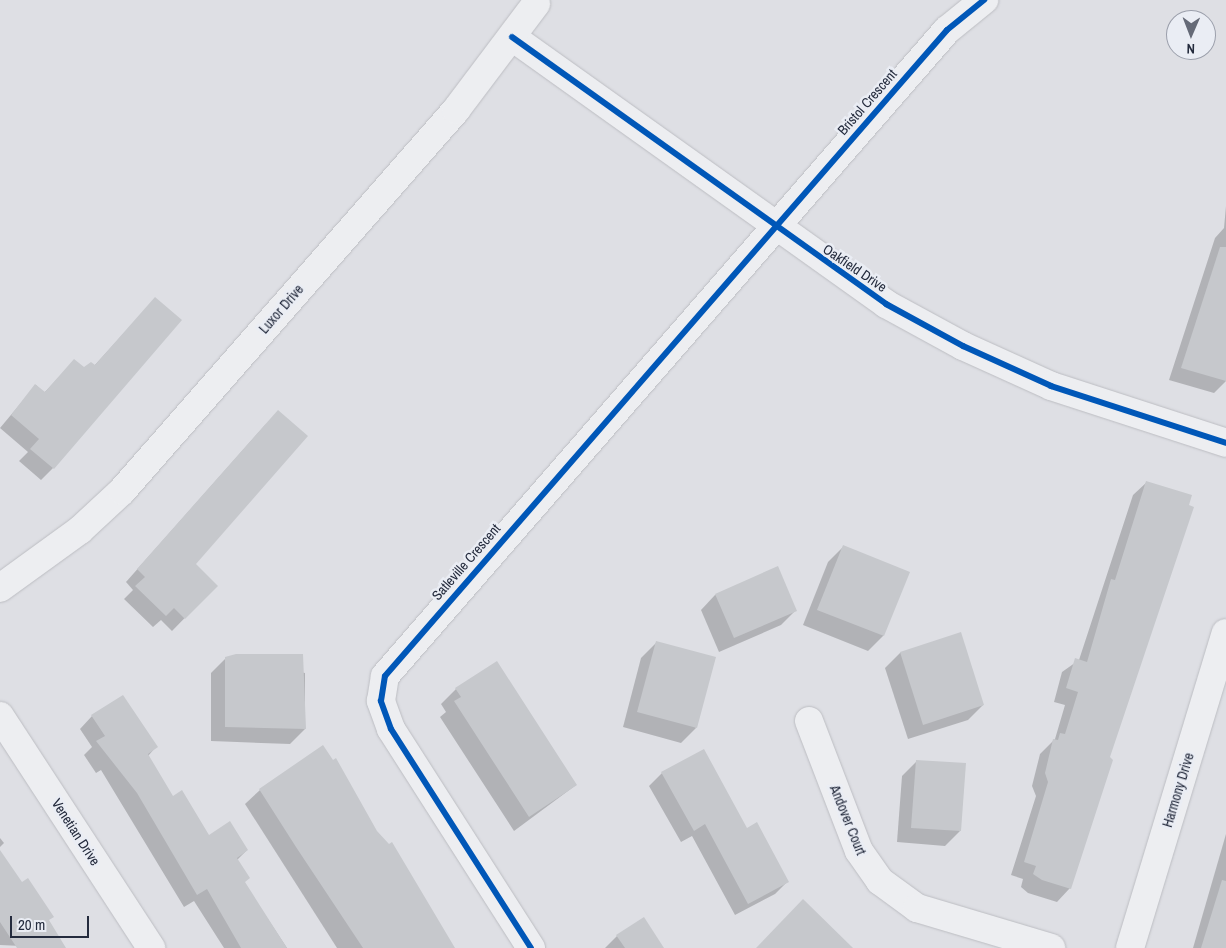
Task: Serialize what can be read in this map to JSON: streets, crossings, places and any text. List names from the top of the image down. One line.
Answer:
{"streets":{"street":["Bristol Crescent","Oakfield Drive","Luxor Drive","Satleville Crescent","Harmony Drive","Andover Court","Venetian Drive"]},"crossings":[["Bristol Crescent","Oakfield Drive"],["Bristol Crescent","Satleville Crescent"],["Oakfield Drive","Luxor Drive"],["Oakfield Drive","Satleville Crescent"]],"scale_bar":"20 m","north":"bottom"}
